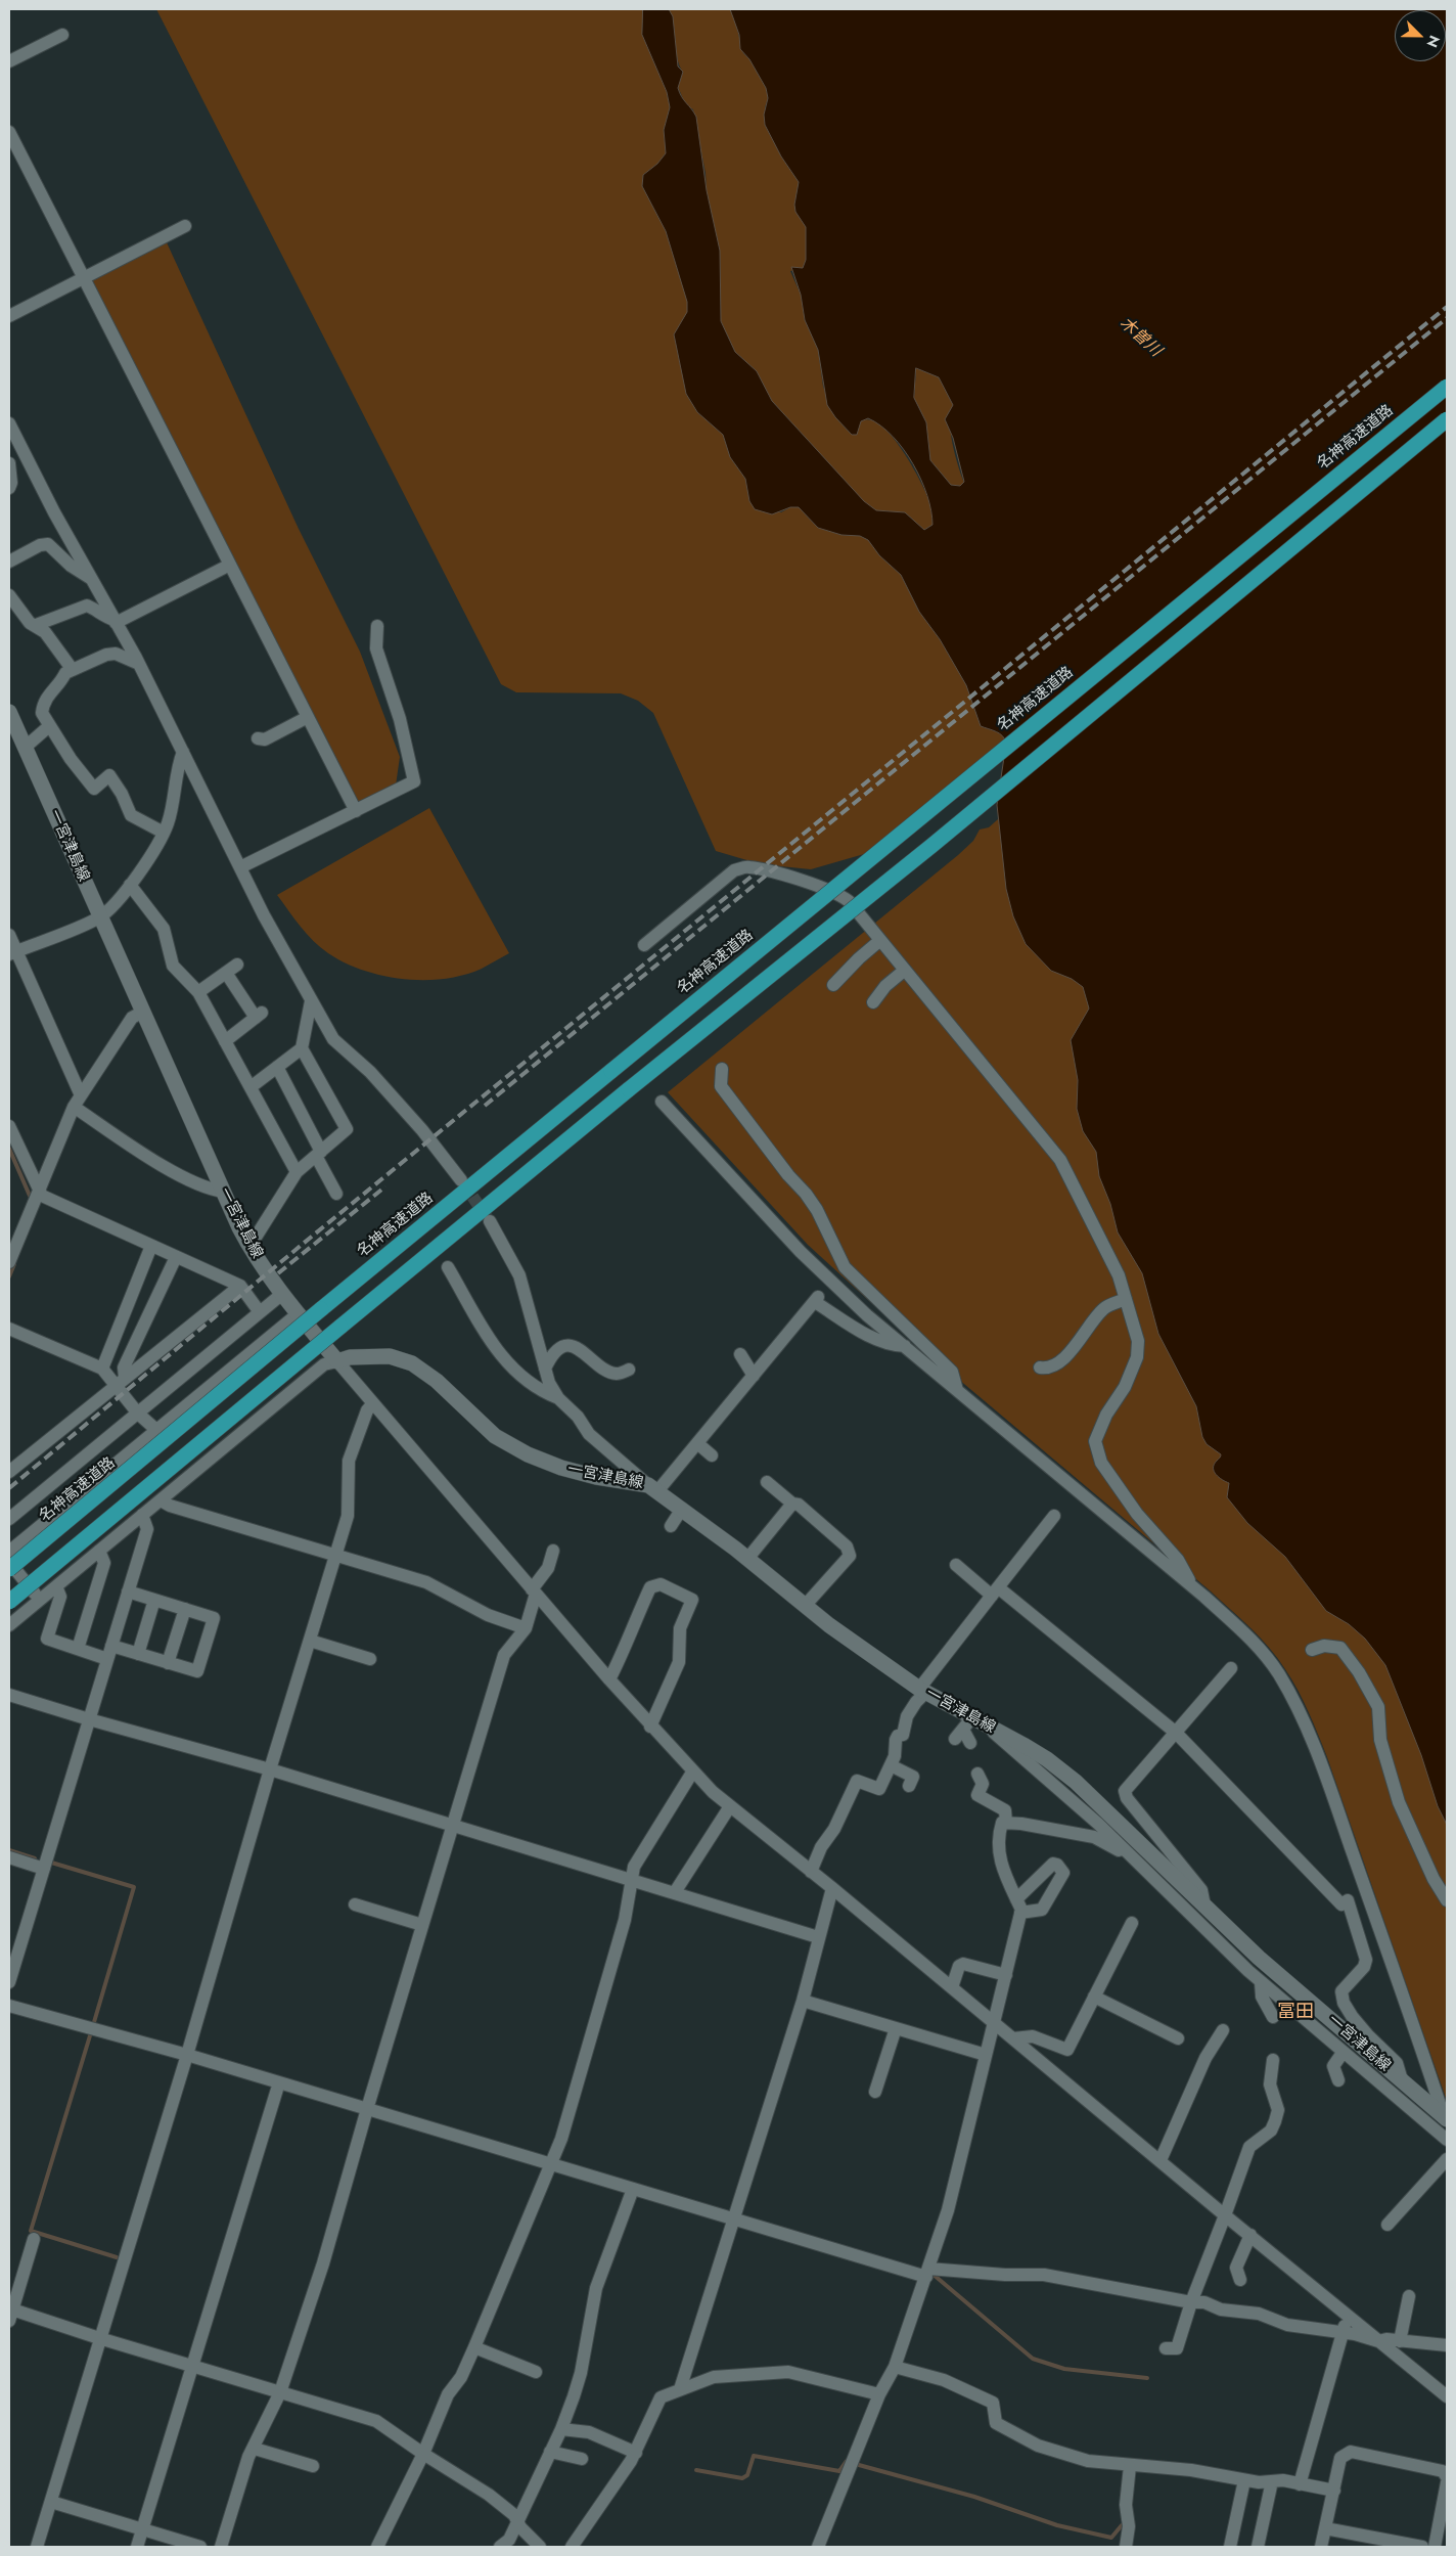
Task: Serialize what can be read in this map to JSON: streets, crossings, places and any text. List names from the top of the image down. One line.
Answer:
{"streets":{"highway":["名神高速道路"],"main road":["一宮津島線"]},"districts":["冨田"],"water":["木曽川"],"north":"bottom right"}
